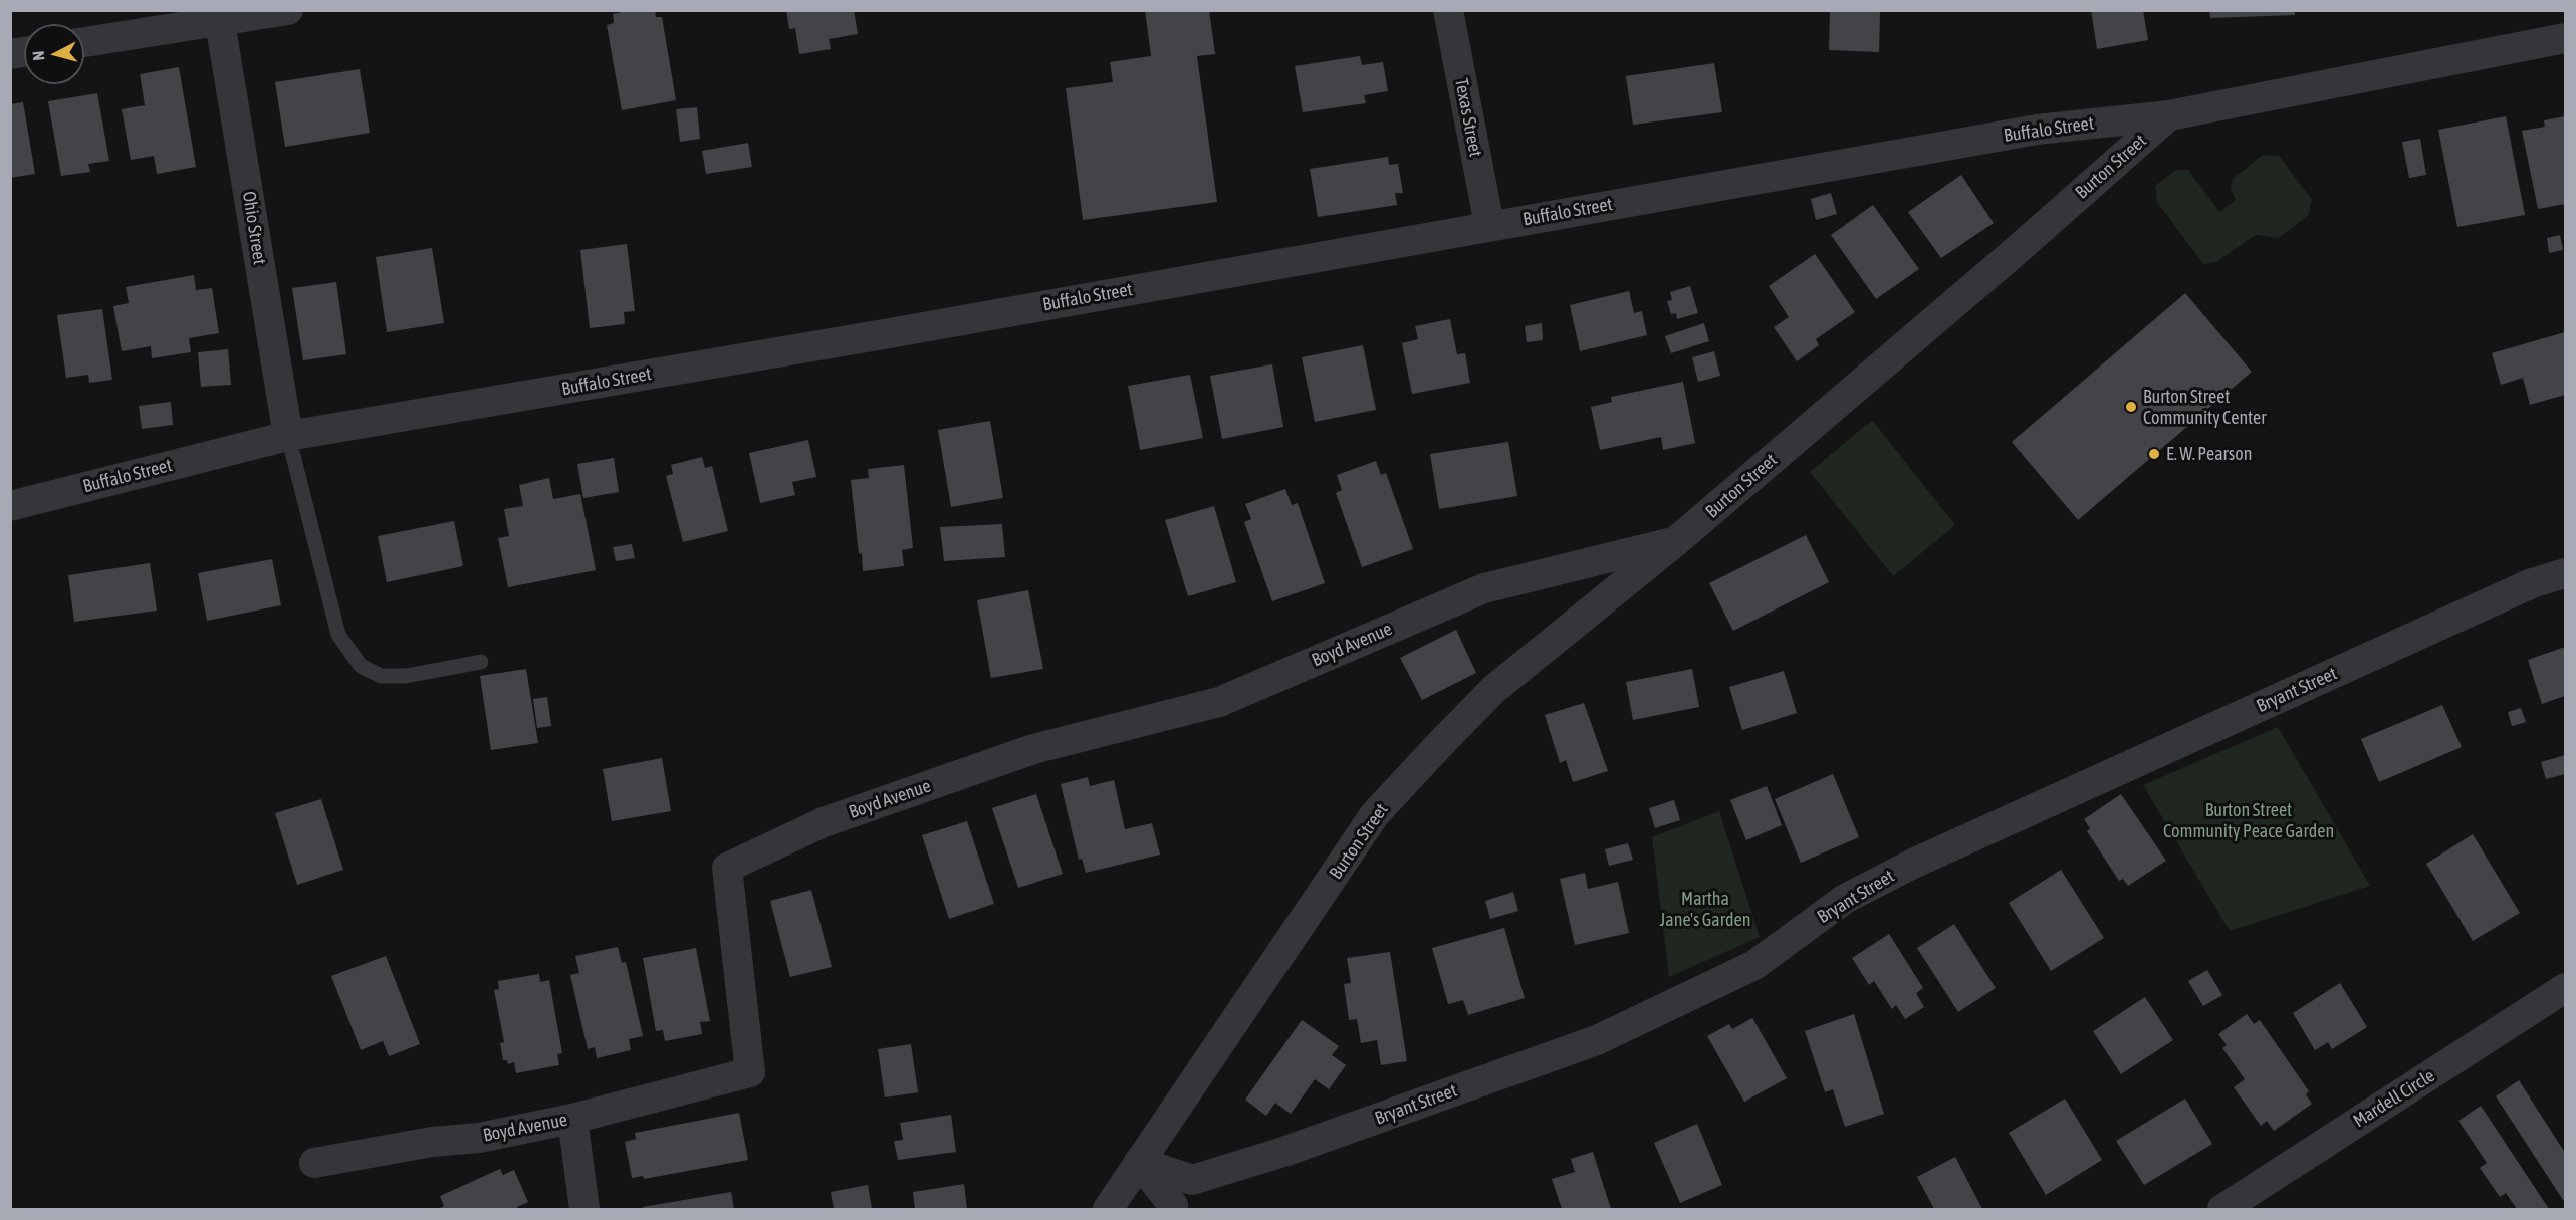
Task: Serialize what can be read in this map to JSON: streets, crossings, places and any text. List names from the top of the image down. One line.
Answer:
{"streets":{"street":["Texas Street","Buffalo Street","Burton Street","Ohio Street","Boyd Avenue","Bryant Street","Mardell Circle"]},"crossings":[["Texas Street","Buffalo Street"],["Buffalo Street","Burton Street"],["Buffalo Street","Ohio Street"],["Burton Street","Boyd Avenue"],["Burton Street","Bryant Street"]],"parks":["Burton Street Community Peace Garden","Martha Jane's Garden"],"places":["Burton Street Community Center","E. W. Pearson"],"north":"left"}
